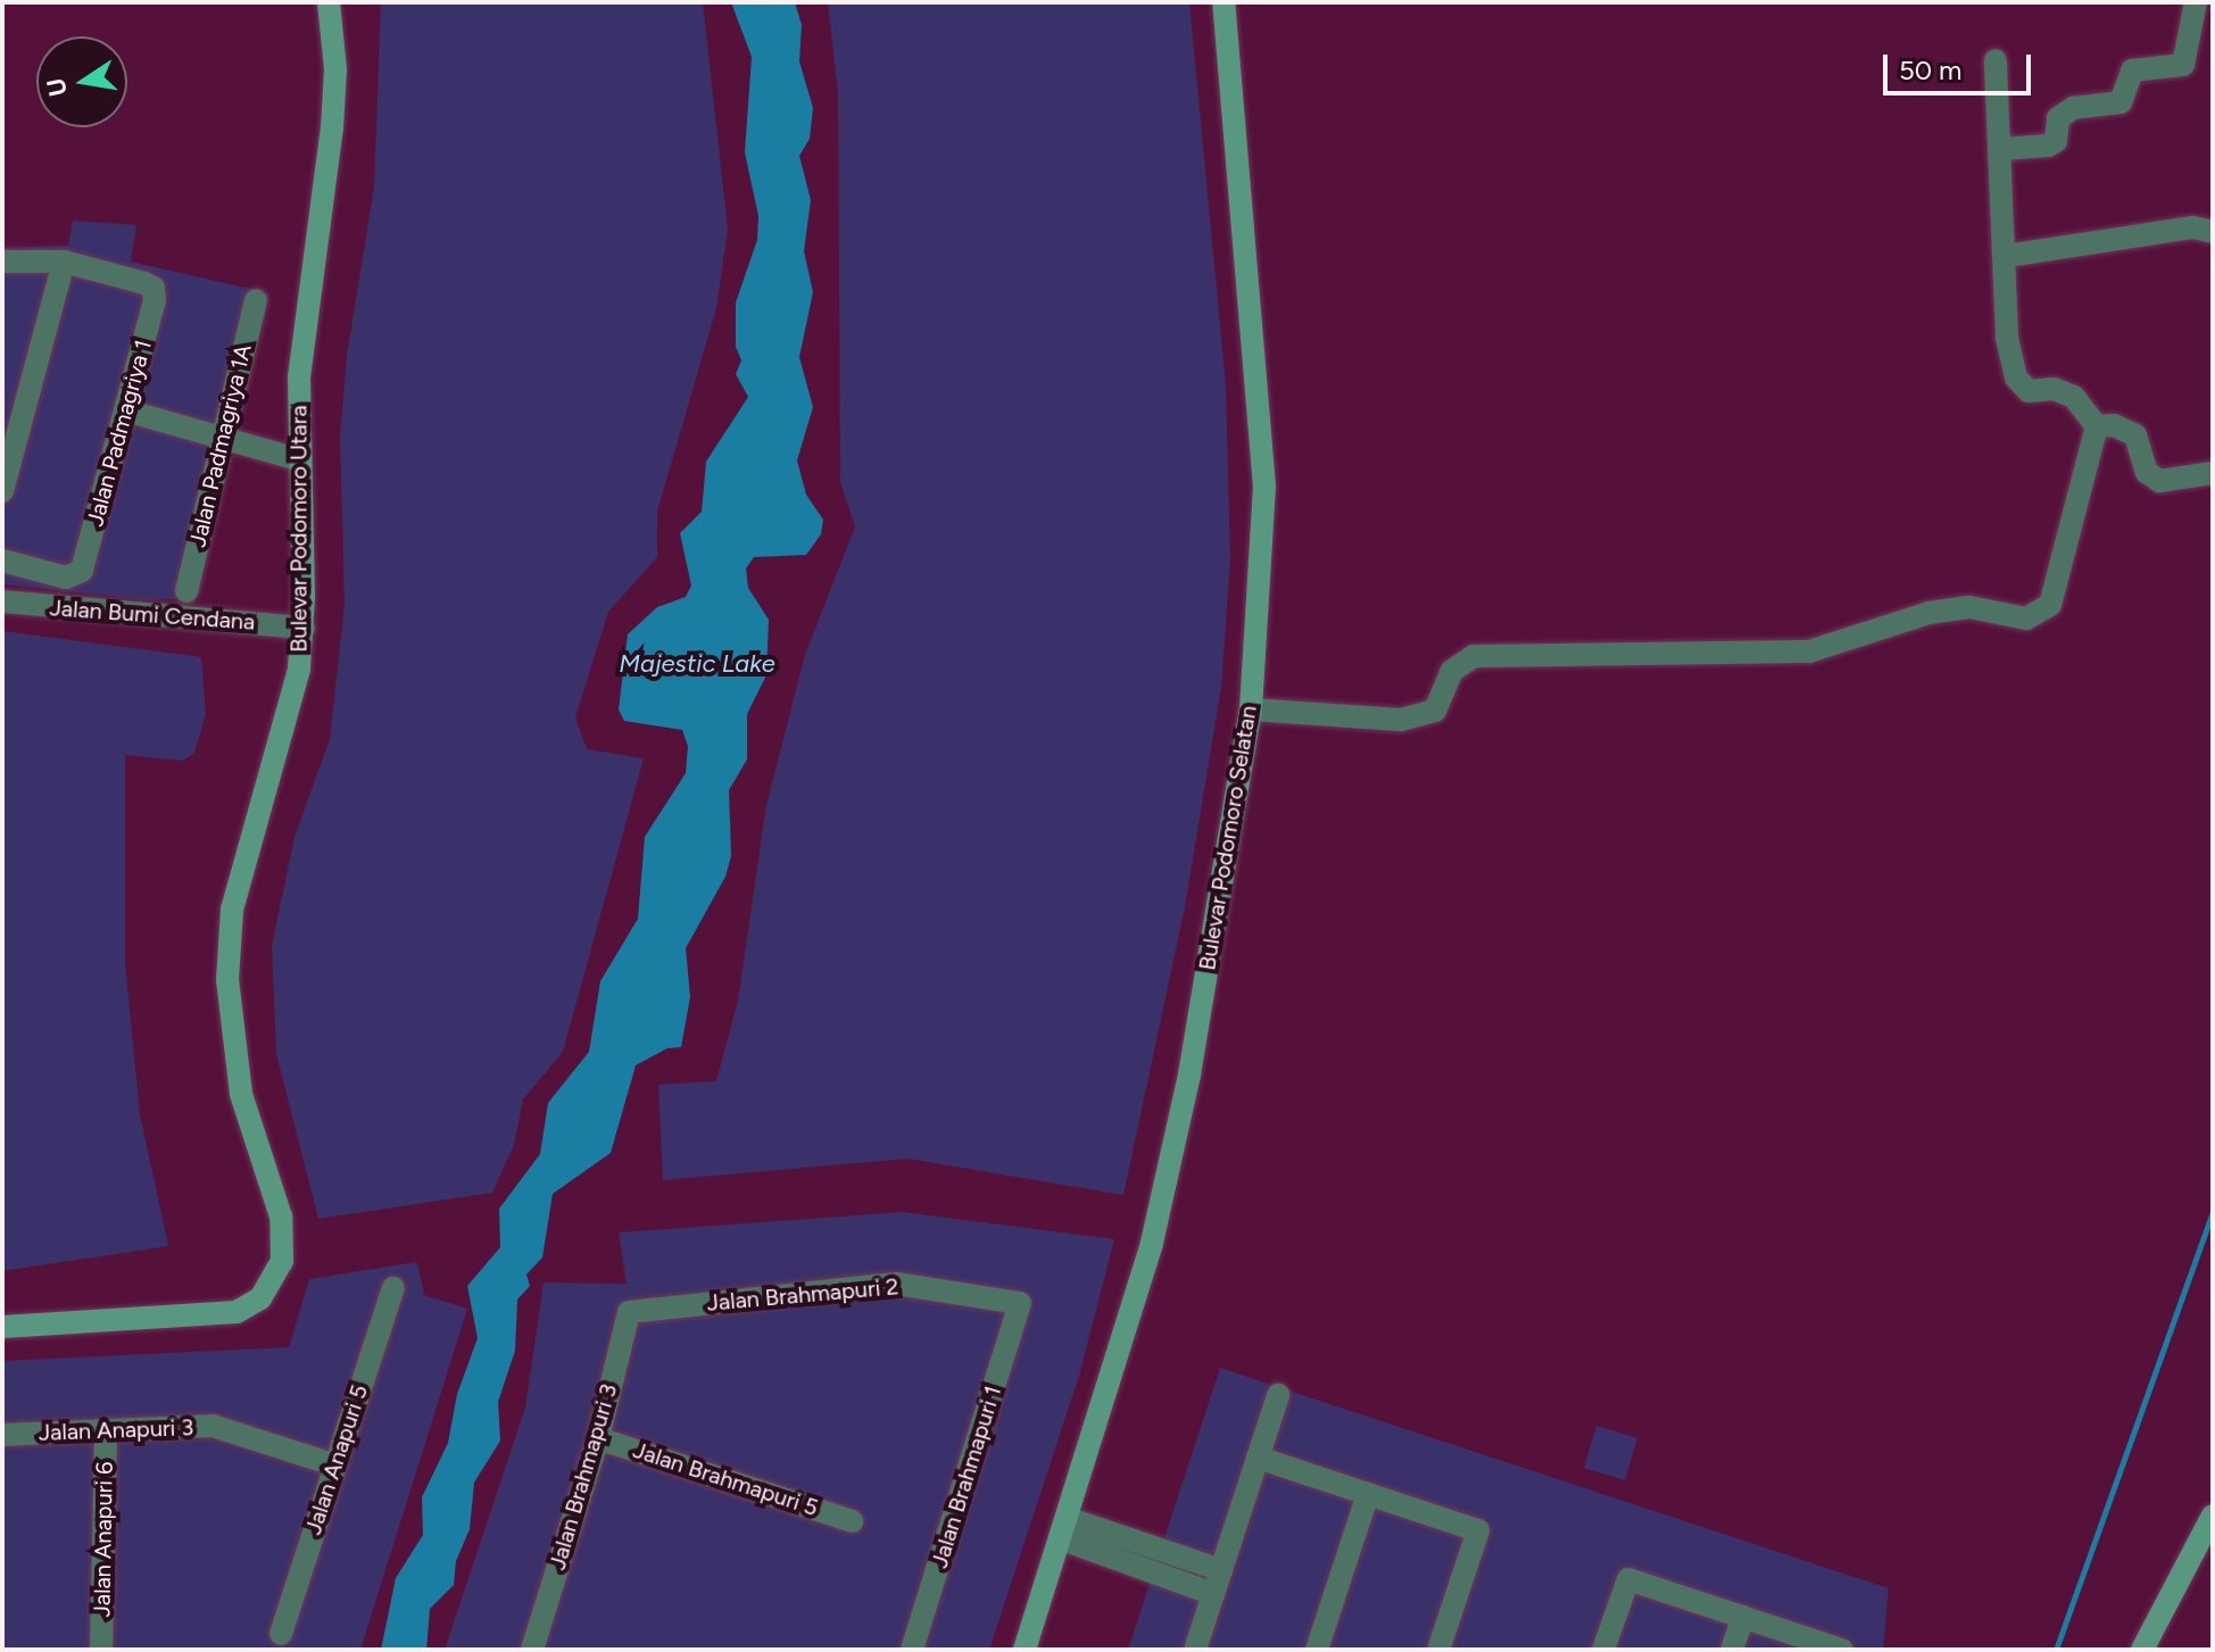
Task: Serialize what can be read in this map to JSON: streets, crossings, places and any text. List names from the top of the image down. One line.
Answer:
{"streets":{"street":["Jalan Padmagriya 1","Jalan Padmagriya 1A","Bulevar Podomoro Utara","Jalan Bumi Cendana","Bulevar Podomoro Selatan","Jalan Brahmapuri 2","Jalan Anapuri 3","Jalan Anapuri 5","Jalan Brahmapuri 3","Jalan Brahmapuri 1","Jalan Brahmapuri 5","Jalan Anapuri 6"]},"crossings":[["Bulevar Podomoro Utara","Jalan Bumi Cendana"],["Jalan Brahmapuri 2","Jalan Brahmapuri 3"],["Jalan Brahmapuri 2","Jalan Brahmapuri 1"],["Jalan Anapuri 3","Jalan Anapuri 5"],["Jalan Anapuri 3","Jalan Anapuri 6"],["Jalan Brahmapuri 3","Jalan Brahmapuri 5"]],"water":["Majestic Lake"],"scale_bar":"50 m","north":"left"}
